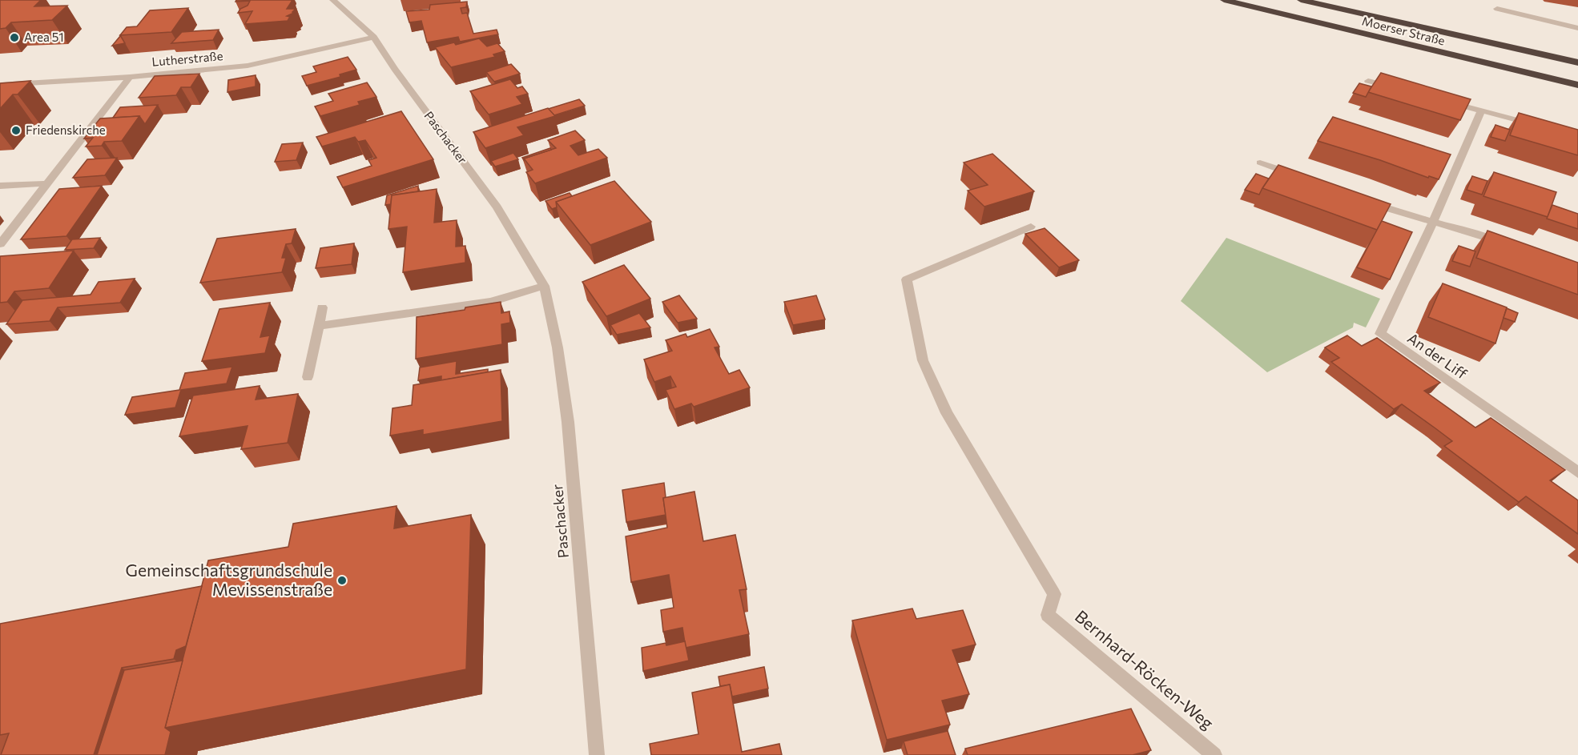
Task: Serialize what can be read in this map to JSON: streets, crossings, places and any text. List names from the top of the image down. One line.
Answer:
{"streets":{"highway":["Moerser Straße"],"street":["Lutherstraße","Paschacker","An der Liff","Bernhard-Röcken-Weg"]},"crossings":[["Lutherstraße","Paschacker"]],"places":["Area 51","Friedenskirche","Gemeinschaftsgrundschule Mevissenstraße"]}
